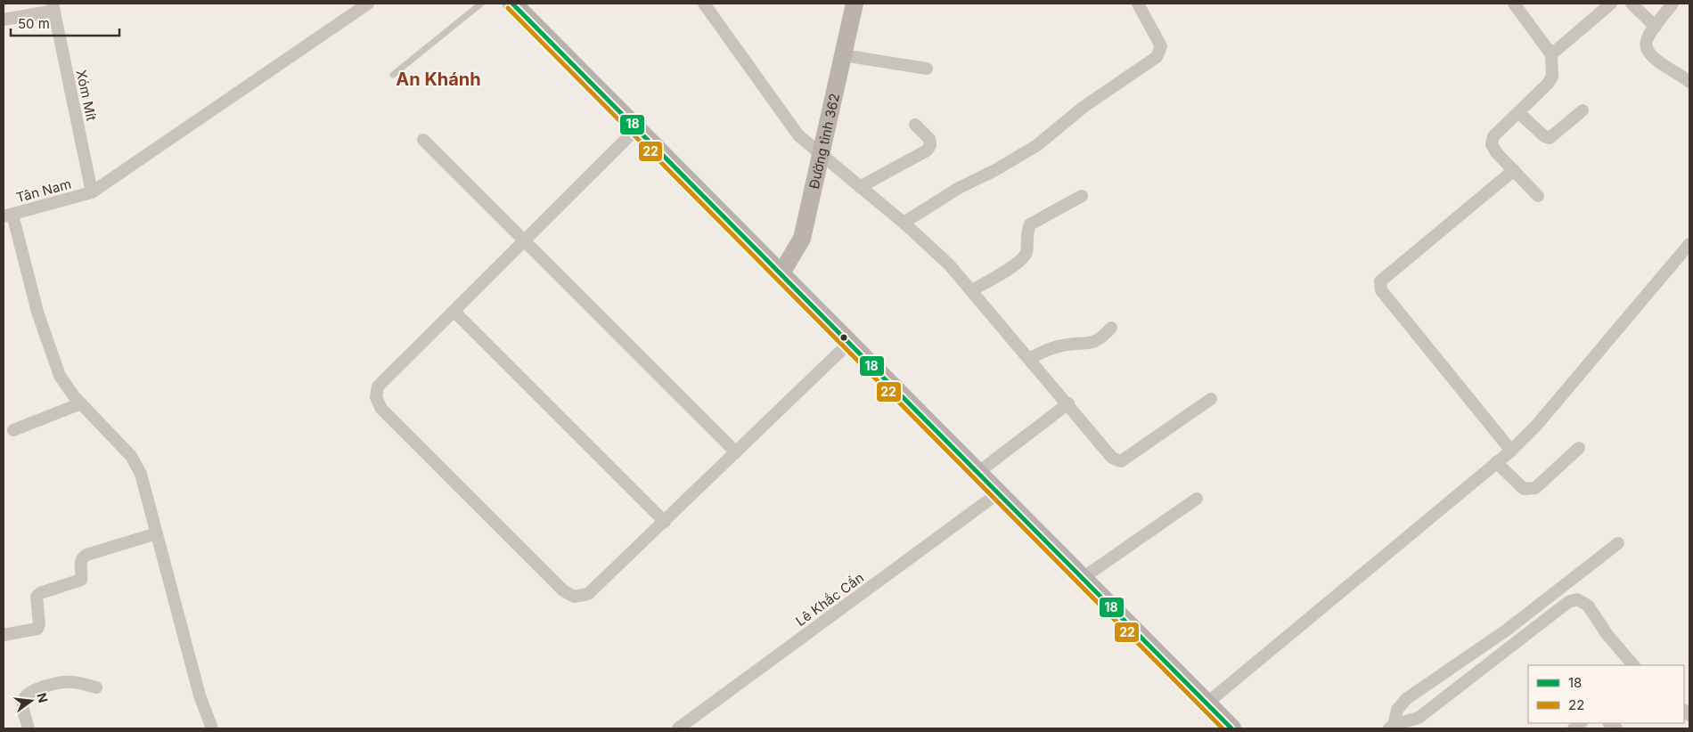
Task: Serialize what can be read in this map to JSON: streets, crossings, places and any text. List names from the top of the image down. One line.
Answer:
{"streets":{"main road":["Đường tỉnh 362"],"street":["Xóm Mít","Tân Nam","Lê Khắc Cẩn"]},"crossings":[["Xóm Mít","Tân Nam"]],"districts":["An Khánh"],"lines":["transit line 18","transit line 22"],"legend":["18","22"],"scale_bar":"50 m","north":"right"}
